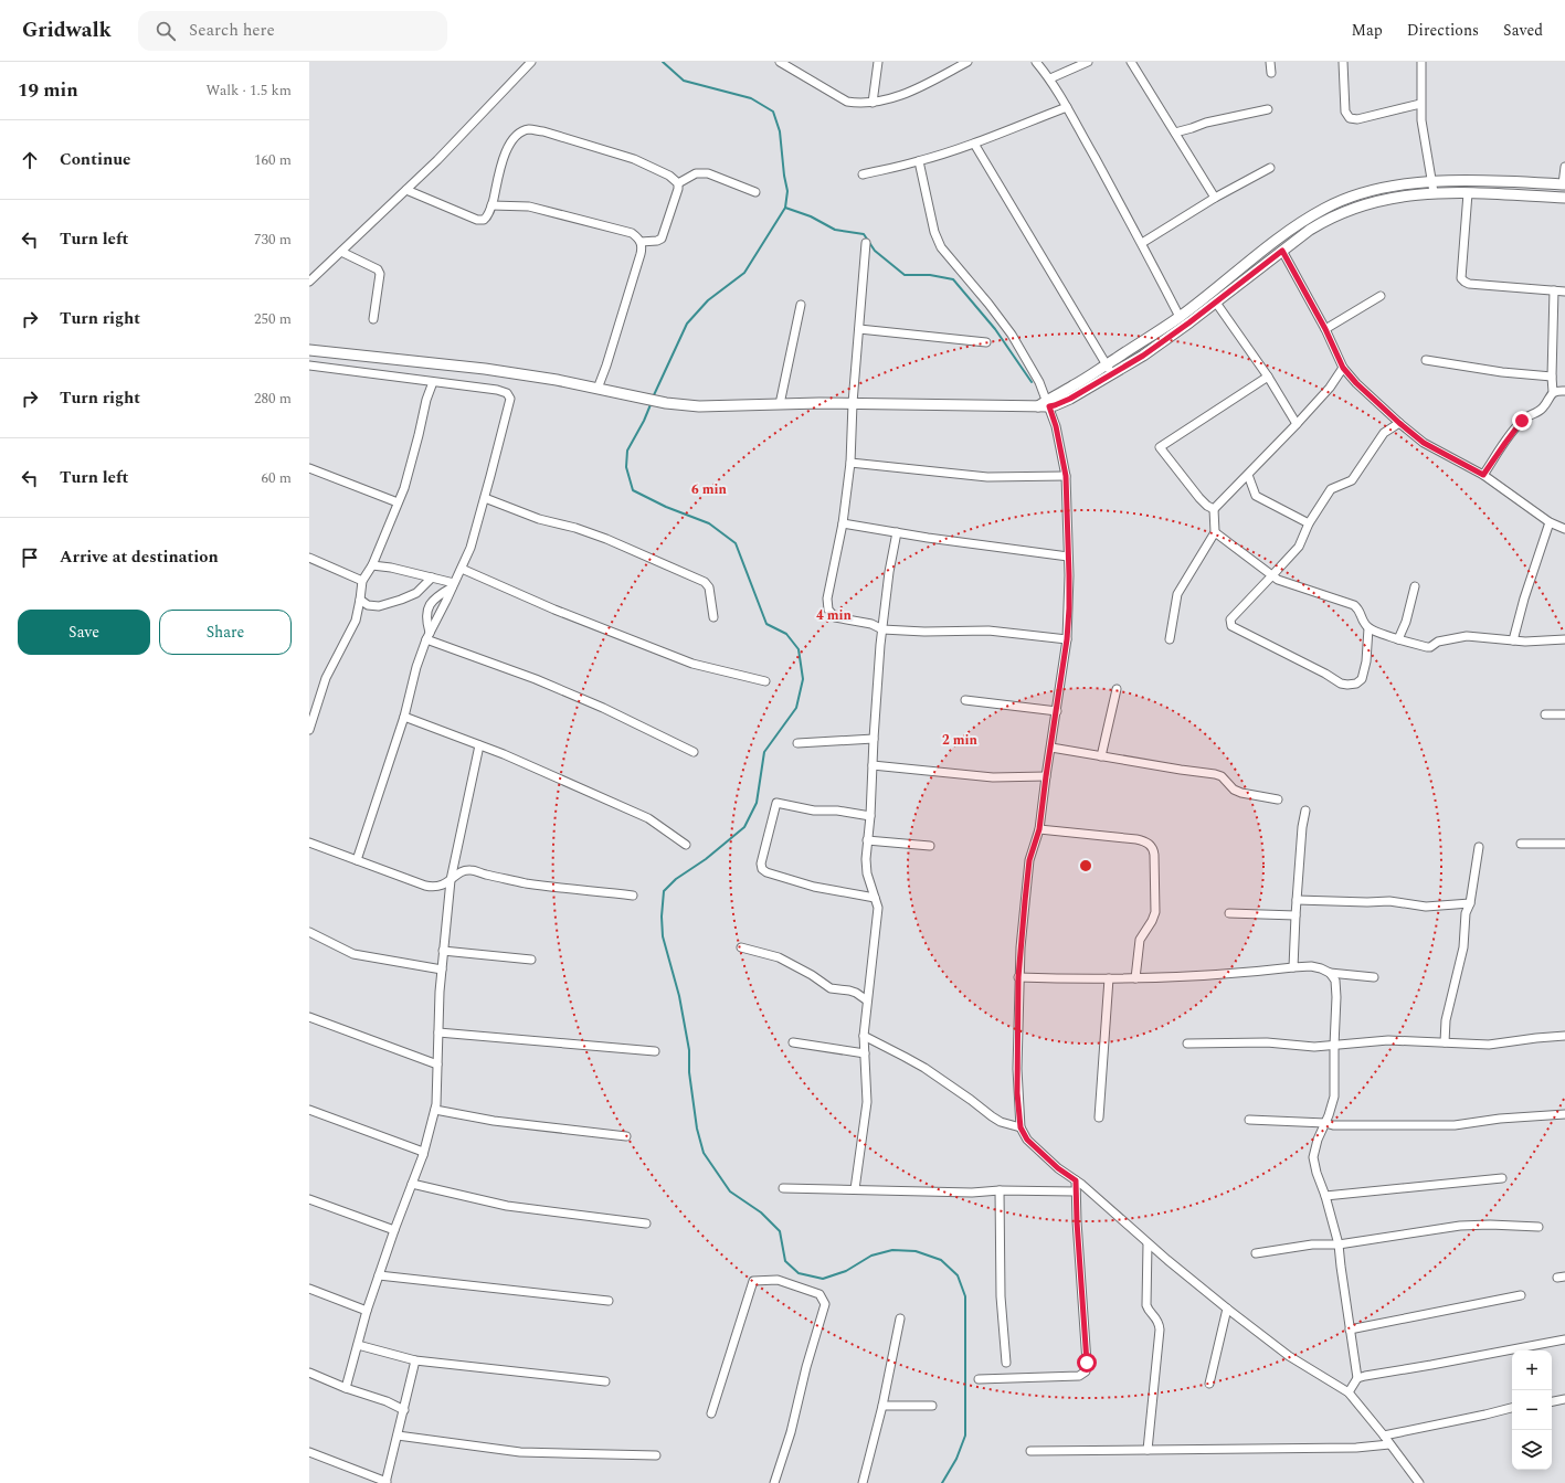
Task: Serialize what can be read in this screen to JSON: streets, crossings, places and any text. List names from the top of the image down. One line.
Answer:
{"page":{"header":"Gridwalk","search":"Search here","nav":["Map","Directions","Saved"],"heading":["19 min","Walk · 1.5 km"],"list":[["Continue","160 m"],["Turn left","730 m"],["Turn right","250 m"],["Turn right","280 m"],["Turn left","60 m"],"Arrive at destination"],"buttons":["Save","Share"],"map_buttons":["+","−"]},"rings":["6 min","4 min","2 min"]}
